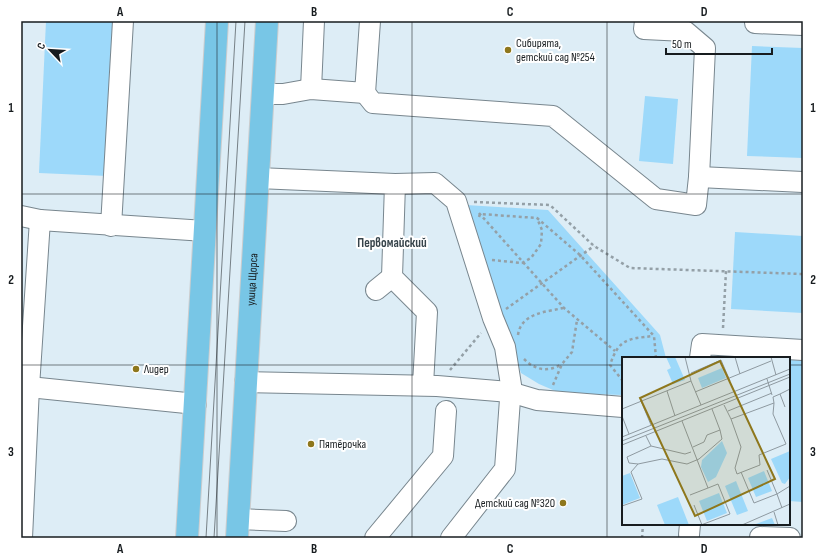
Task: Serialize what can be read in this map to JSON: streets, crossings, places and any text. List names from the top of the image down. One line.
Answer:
{"streets":{"main road":["улица Щорса"]},"districts":["Первомайский"],"places":["Сибирята, детский сад №254","Лидер","Пятёрочка","Детский сад №320"],"scale_bar":"50 m","north":"top left","grid":{"columns":["A","B","C","D"],"rows":["1","2","3"]}}
